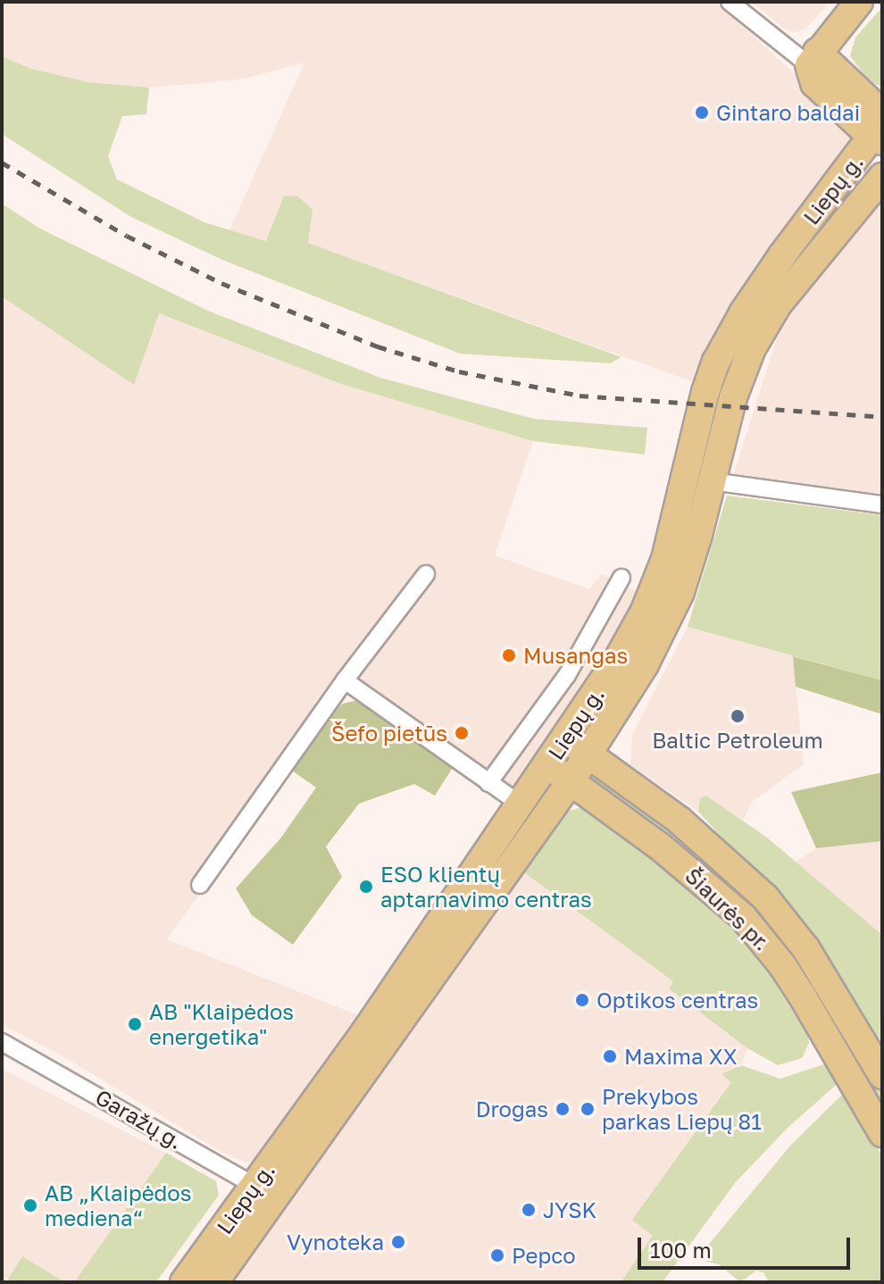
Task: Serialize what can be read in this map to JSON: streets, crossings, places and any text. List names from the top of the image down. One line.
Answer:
{"streets":{"main road":["Liepų g.","Šiaurės pr."],"street":["Garažų g."]},"crossings":[["Liepų g.","Šiaurės pr."],["Liepų g.","Garažų g."]],"places":["Gintaro baldai","Musangas","Baltic Petroleum","Šefo pietūs","ESO klientų aptarnavimo centras","Optikos centras","AB \"Klaipėdos energetika\"","Maxima XX","Drogas","Prekybos parkas Liepų 81","AB „Klaipėdos mediena“","JYSK","Vynoteka","Pepco"],"scale_bar":"100 m"}
